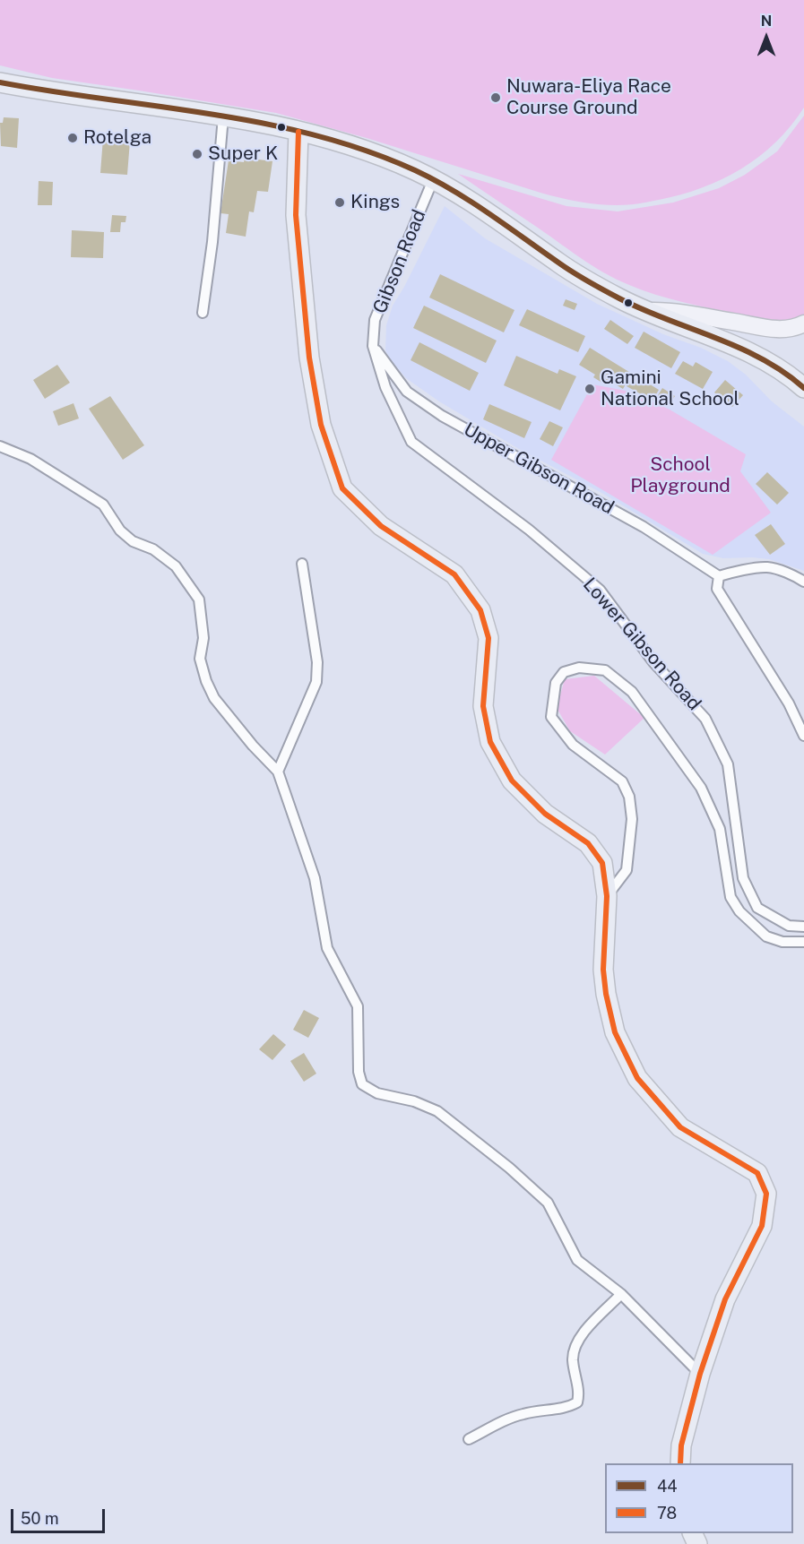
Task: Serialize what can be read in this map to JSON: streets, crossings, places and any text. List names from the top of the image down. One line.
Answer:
{"streets":{"street":["Gibson Road","Upper Gibson Road","Lower Gibson Road"]},"crossings":[["Gibson Road","Upper Gibson Road"],["Gibson Road","Lower Gibson Road"],["Upper Gibson Road","Lower Gibson Road"]],"parks":["School Playground"],"places":["Nuwara-Eliya Race Course Ground","Rotelga","Super K","Kings","Gamini National School"],"lines":["transit line 44","transit line 78"],"legend":["44","78"],"scale_bar":"50 m","north":"top"}
